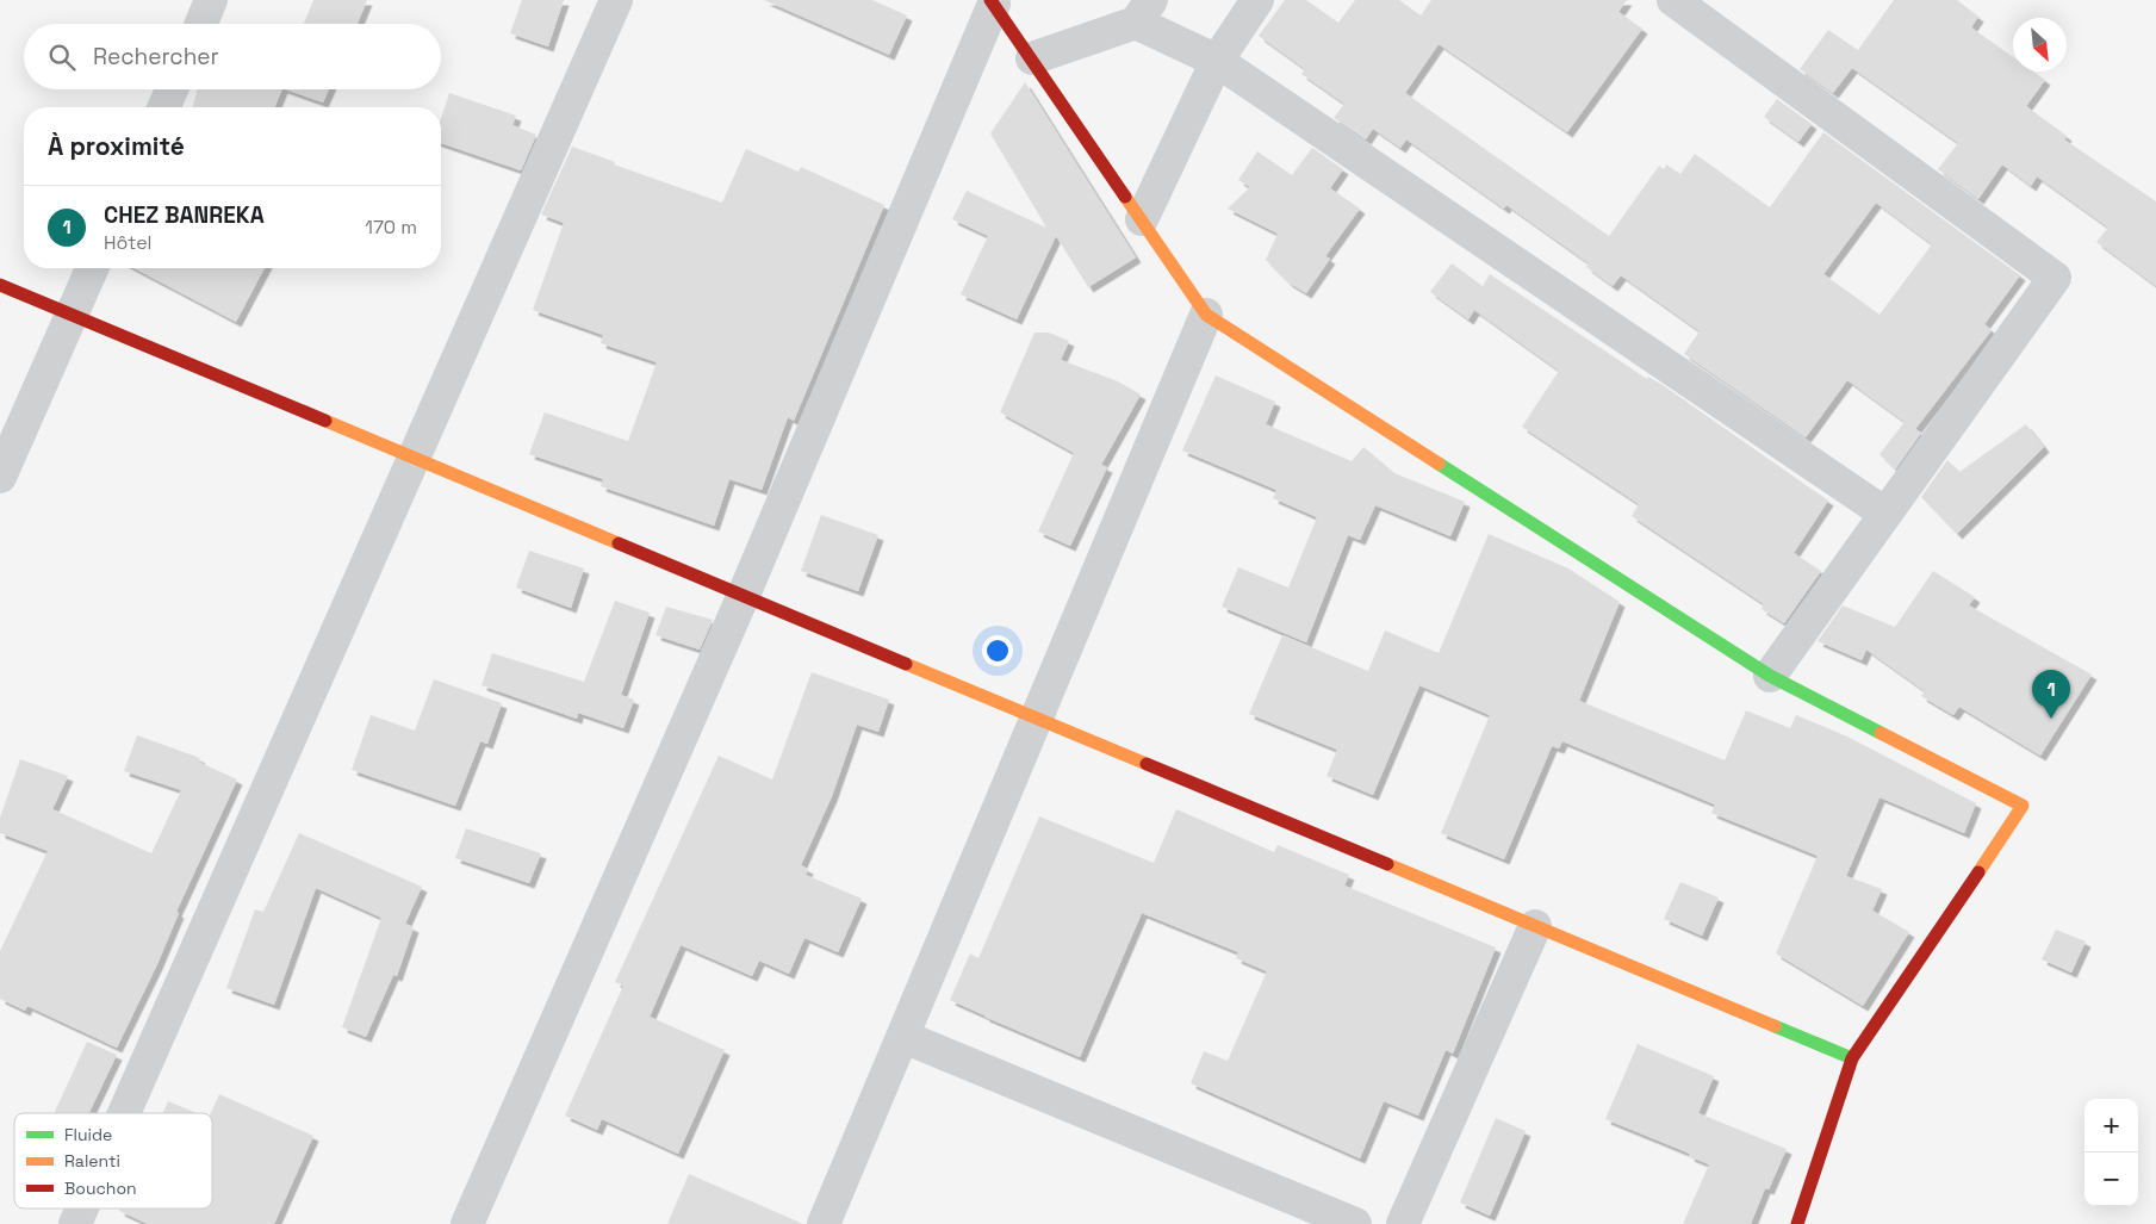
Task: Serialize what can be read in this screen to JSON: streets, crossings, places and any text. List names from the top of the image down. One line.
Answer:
{"legend":["Fluide","Ralenti","Bouchon"],"north":"bottom right","page":{"search":"Rechercher","heading":"À proximité","list":[{"mark":"1","name":"CHEZ BANREKA","note":"Hôtel","value":"170 m"}],"pins":"1","map_buttons":["+","−"]}}
